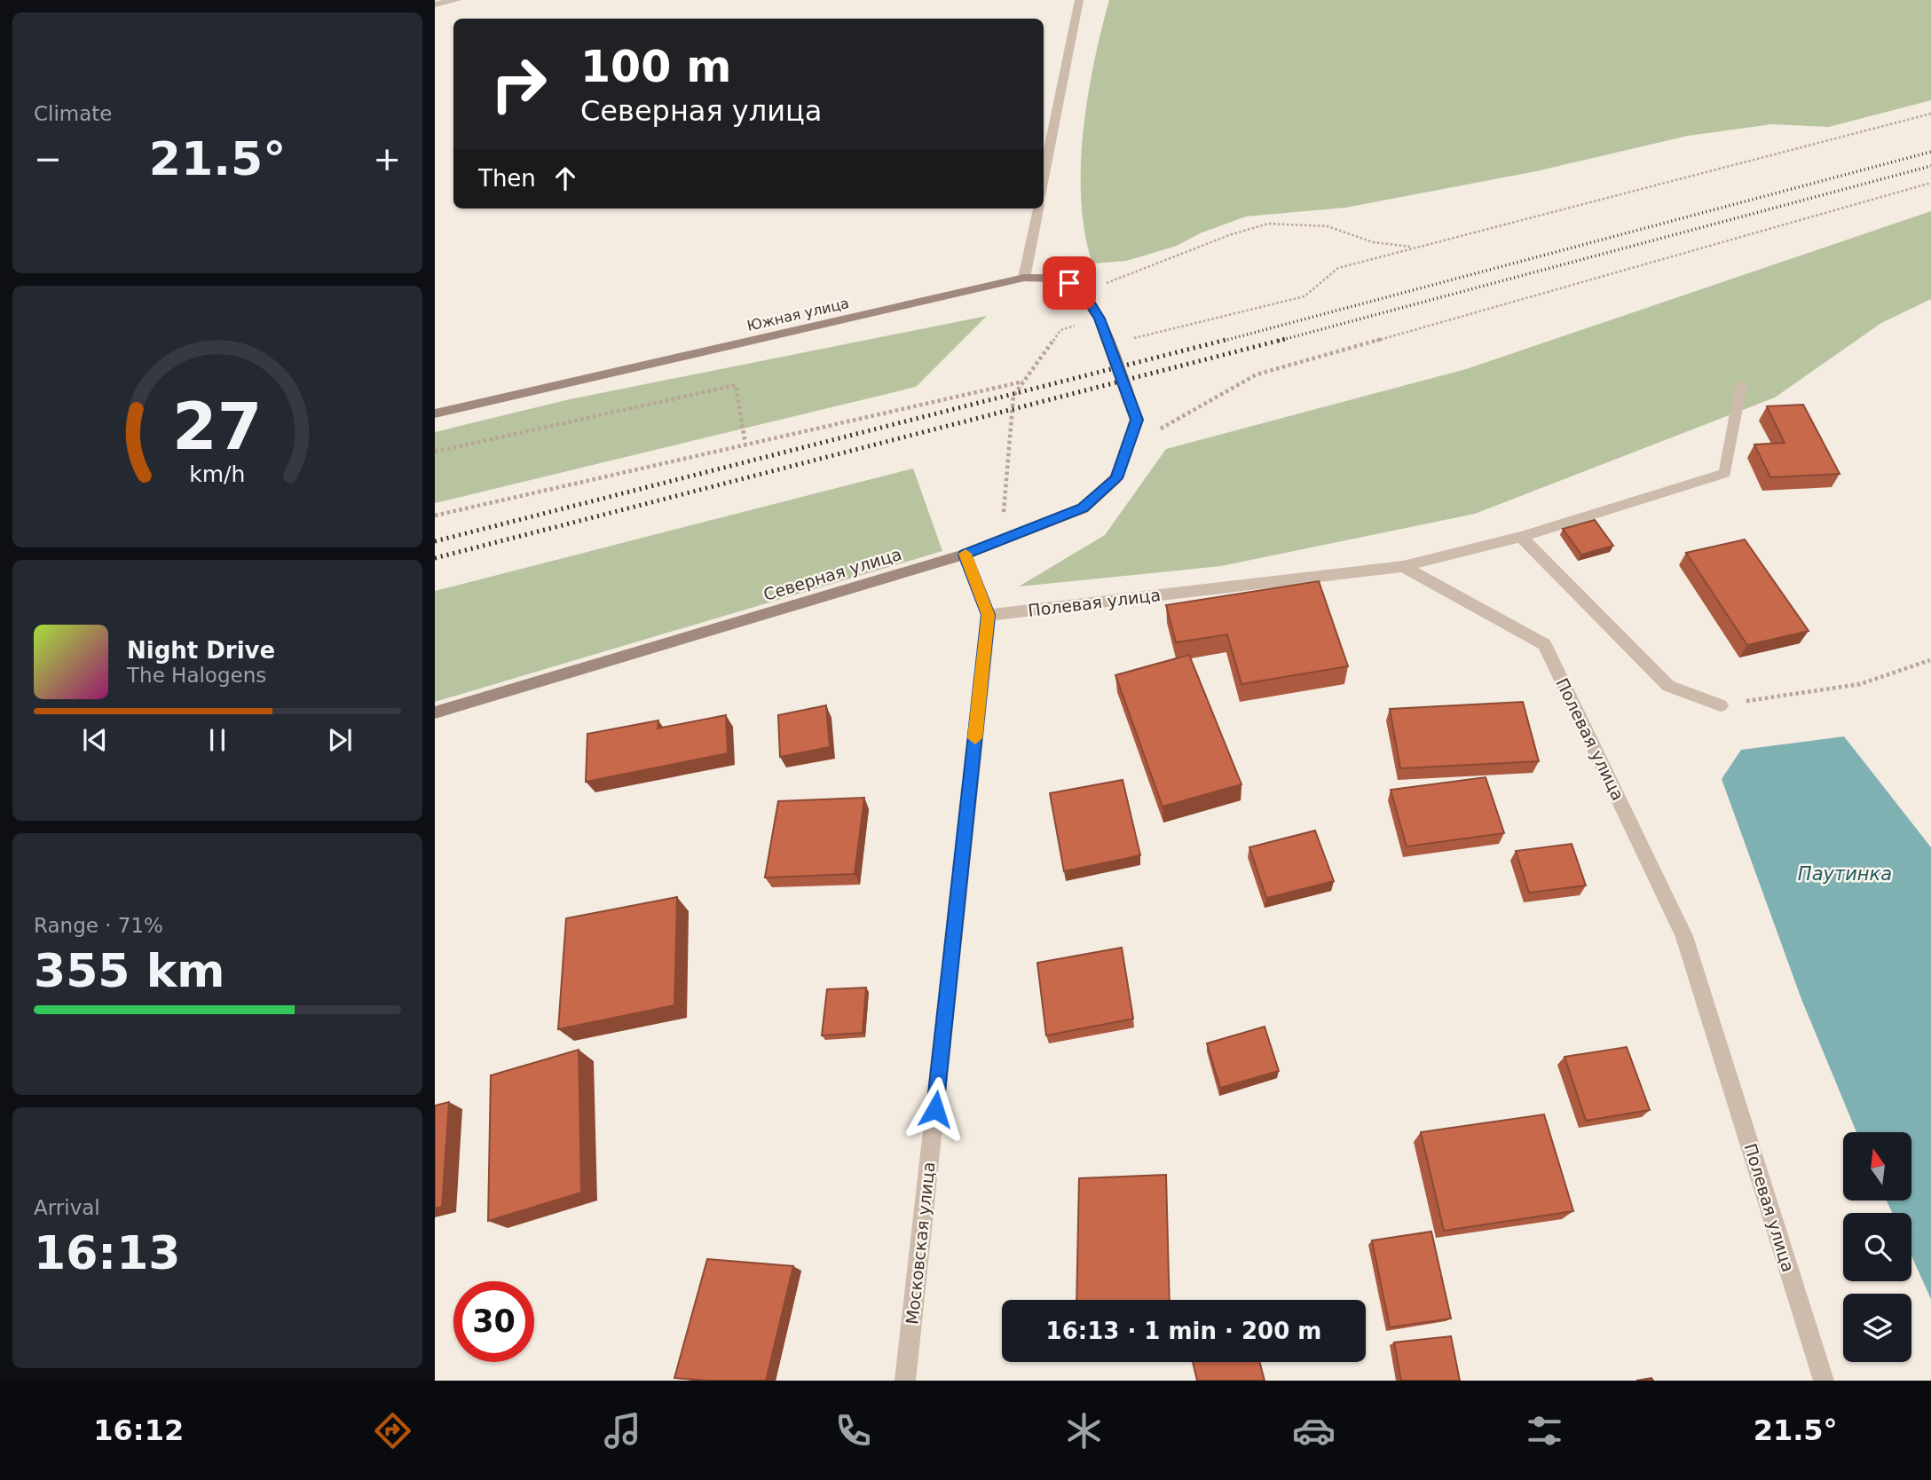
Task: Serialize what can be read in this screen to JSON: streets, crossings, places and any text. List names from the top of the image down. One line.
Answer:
{"streets":{"street":["Южная улица","Северная улица","Полевая улица","Московская улица"]},"crossings":[["Северная улица","Московская улица"],["Полевая улица","Московская улица"]],"water":["Паутинка"],"north":"top","page":{"tile":["Climate",["Range · 71%","355 km"],["Arrival","16:13"]],"turn":["100 m","Северная улица"],"heat":["−","21.5°","+"],"then":"Then","song":["Night Drive","The Halogens"],"limit":"30","trip":"16:13 · 1 min · 200 m","tabs":["16:12","21.5°"],"gauge":["27","km/h"]}}
